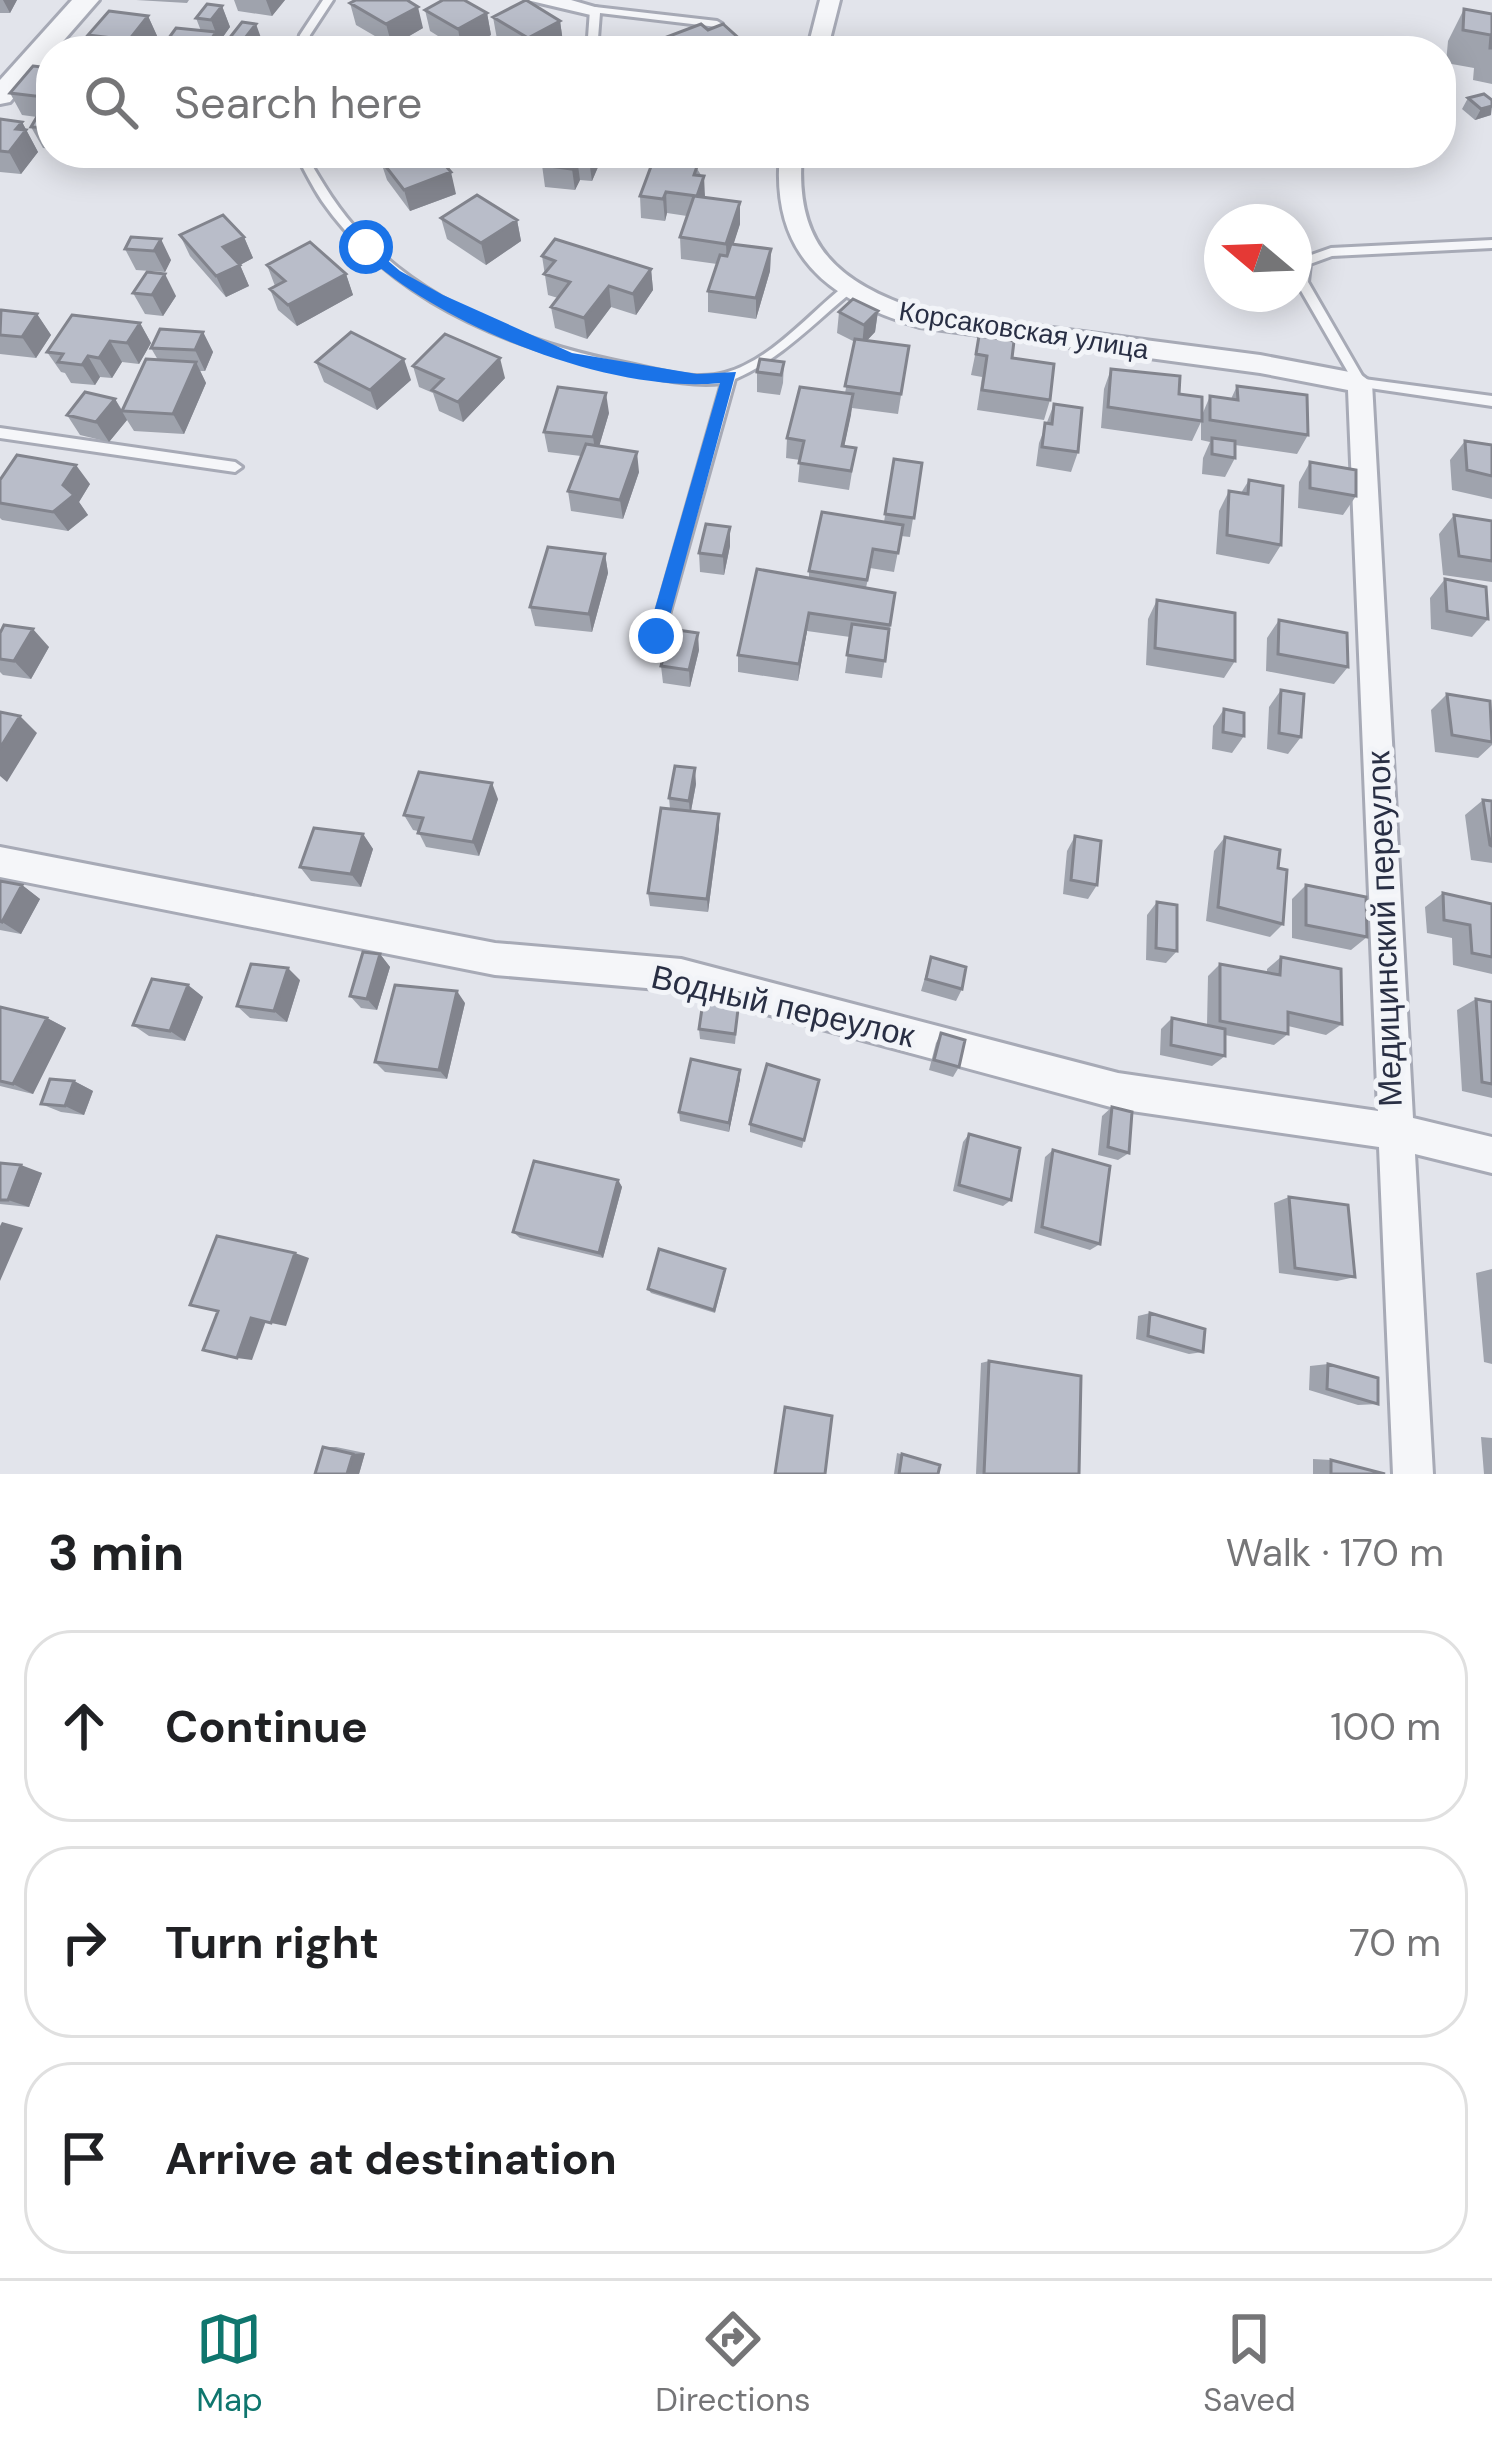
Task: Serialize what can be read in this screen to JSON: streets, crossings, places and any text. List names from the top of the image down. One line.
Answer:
{"streets":{"street":["Корсаковская улица","Медицинский переулок","Водный переулок"]},"crossings":[["Корсаковская улица","Медицинский переулок"],["Медицинский переулок","Водный переулок"]],"north":"left","page":{"search":"Search here","heading":["3 min","Walk · 170 m"],"list":[["Continue","100 m"],["Turn right","70 m"],"Arrive at destination"],"nav":["Map","Directions","Saved"]}}
